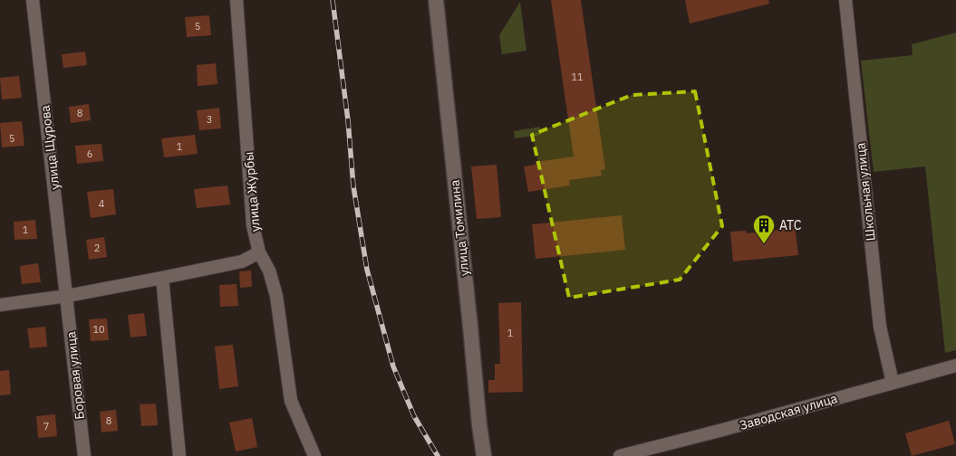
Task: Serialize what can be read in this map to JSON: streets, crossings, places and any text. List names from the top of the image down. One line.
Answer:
{"streets":{"street":["улица Щурова","улица Журбы","Школьная улица","улица Томилина","Боровая улица","Заводская улица"]},"crossings":[["улица Щурова","Боровая улица"],["Школьная улица","Заводская улица"]],"places":{"building":["АТС"]},"house_numbers":["5","11","8","3","5","1","6","4","1","2","10","1","8","7"]}
